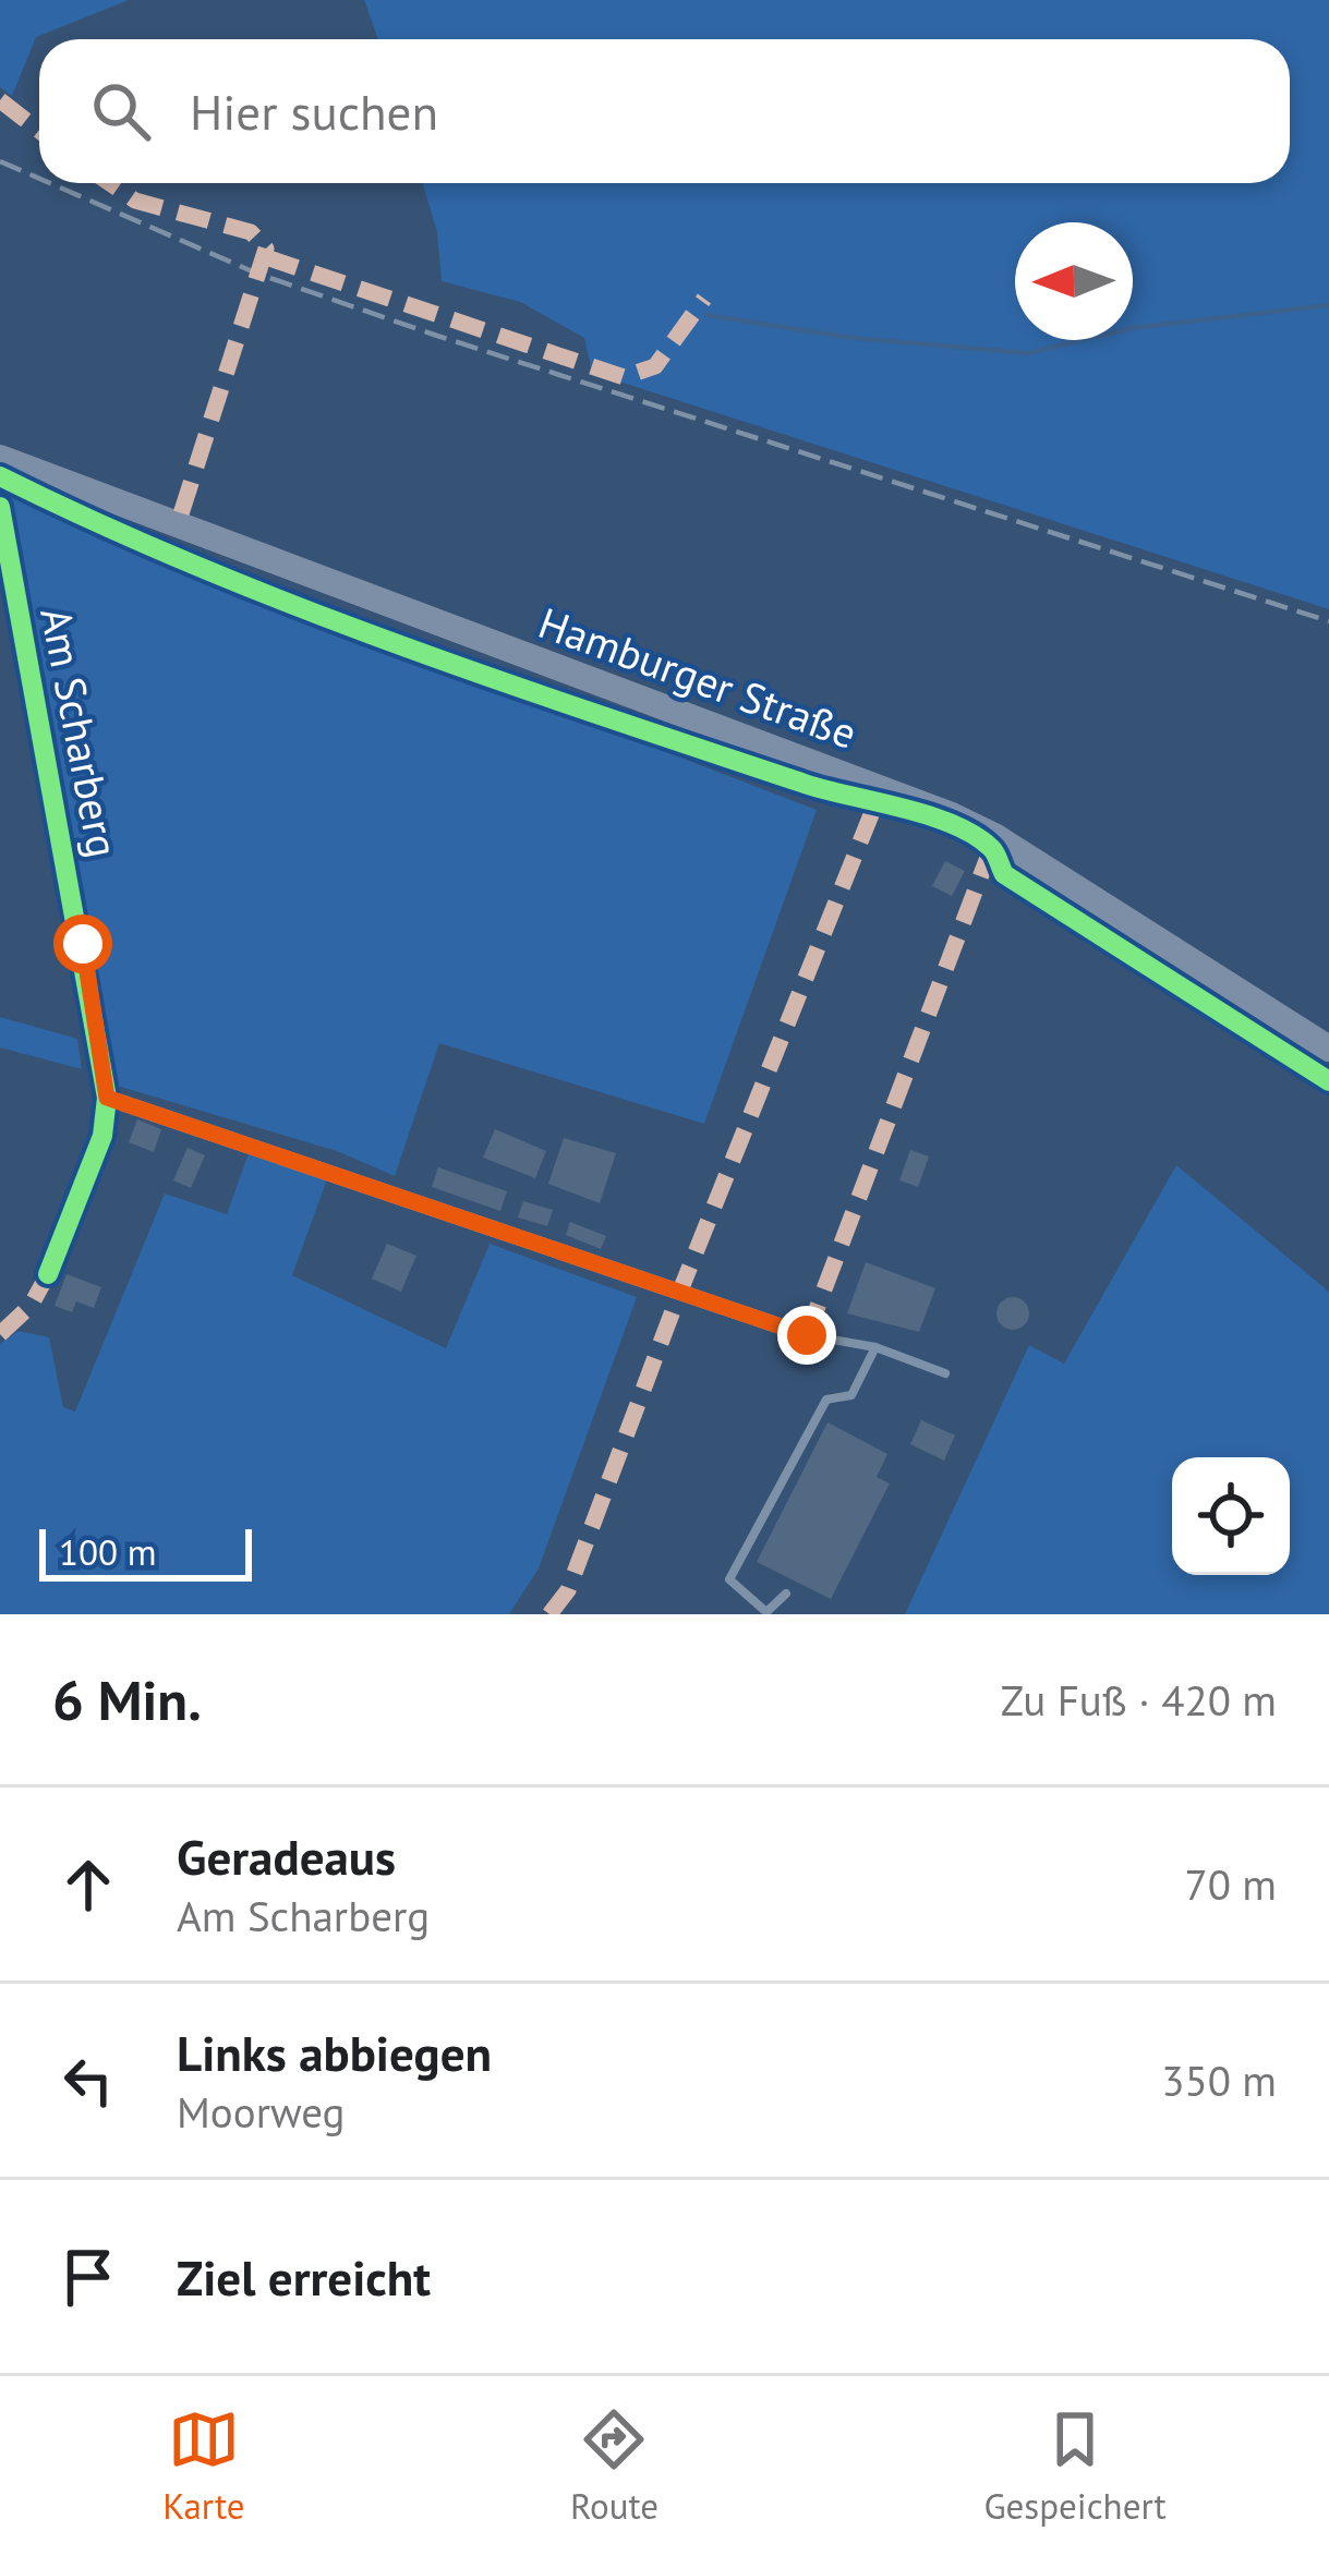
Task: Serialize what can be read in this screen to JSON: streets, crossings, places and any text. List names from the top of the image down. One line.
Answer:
{"streets":{"main road":["Hamburger Straße"],"street":["Am Scharberg"]},"scale_bar":"100 m","north":"left","page":{"search":"Hier suchen","scale":"100 m","heading":["6 Min.","Zu Fuß · 420 m"],"list":[["Geradeaus","Am Scharberg","70 m"],["Links abbiegen","Moorweg","350 m"],"Ziel erreicht"],"nav":["Karte","Route","Gespeichert"]}}
